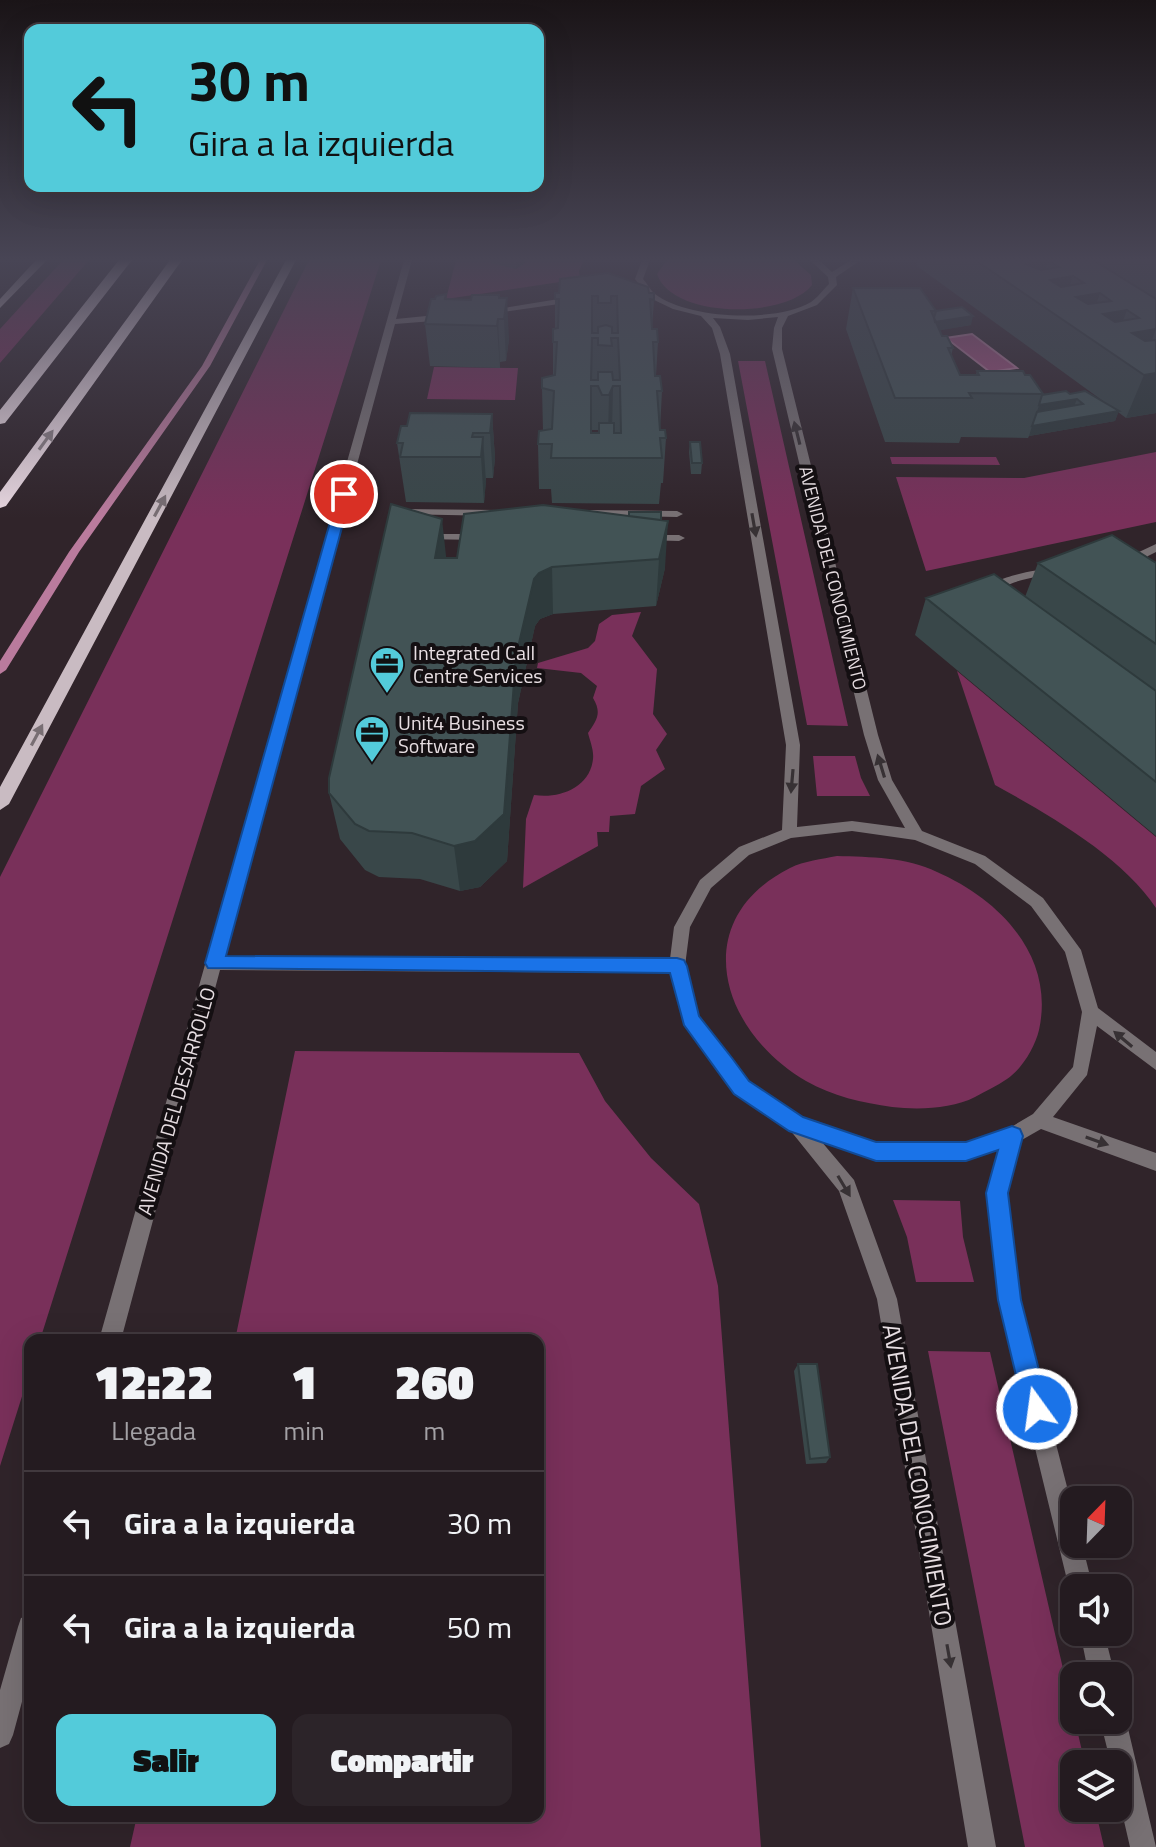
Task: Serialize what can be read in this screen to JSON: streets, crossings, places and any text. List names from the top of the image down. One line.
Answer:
{"streets":{"street":["AVENIDA DEL CONOCIMIENTO","AVENIDA DEL DESARROLLO"]},"places":{"office":["Integrated Call Centre Services","Unit4 Business Software"]},"north":"top right","page":{"turn":["30 m","Gira a la izquierda"],"eta":["12:22","Llegada","1","min","260","m"],"list":[{"name":"Gira a la izquierda","value":"30 m"},{"name":"Gira a la izquierda","value":"50 m"}],"buttons":["Salir","Compartir"]}}
